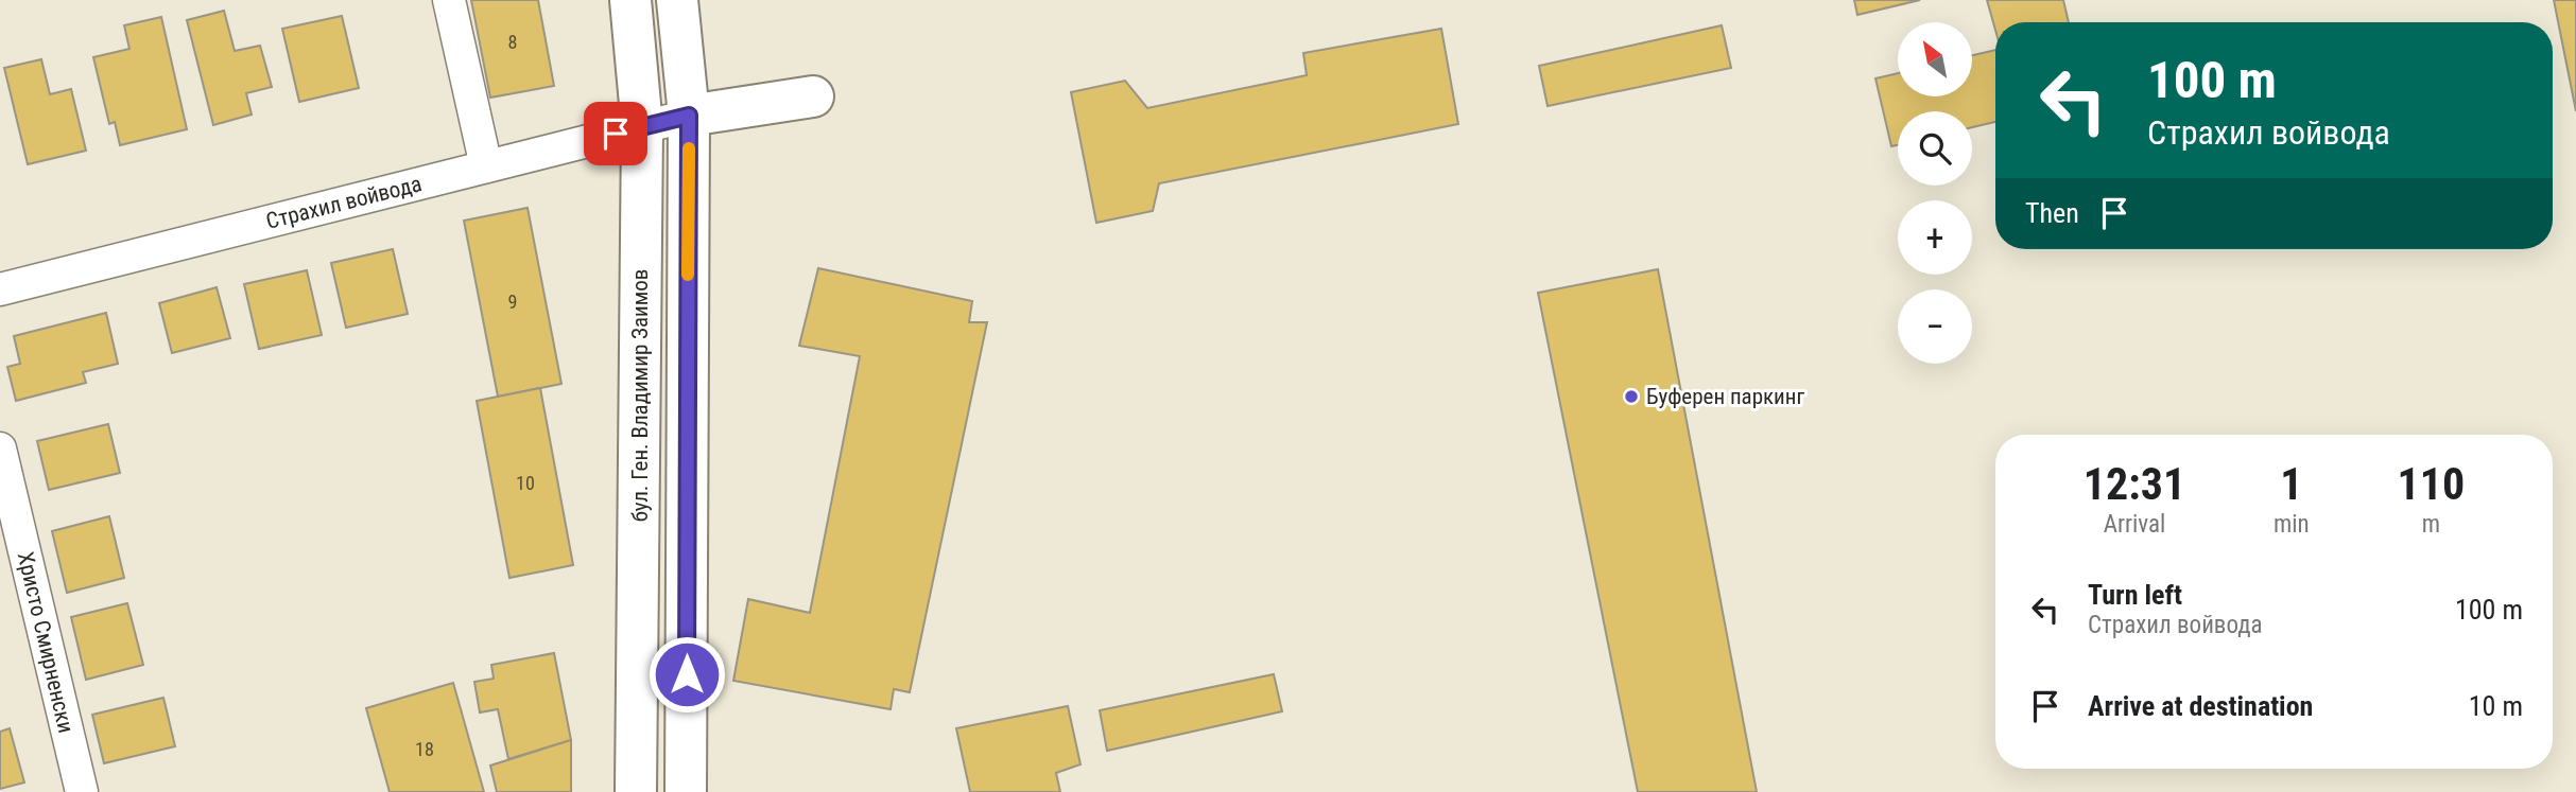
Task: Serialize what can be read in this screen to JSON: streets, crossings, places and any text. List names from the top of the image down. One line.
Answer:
{"streets":{"main road":["бул. Ген. Владимир Заимов"],"street":["Страхил войвода","Христо Смирненски"]},"crossings":[["Страхил войвода","бул. Ген. Владимир Заимов"]],"places":["Буферен паркинг"],"house_numbers":["8","9","10","18"],"north":"top left","page":{"map_buttons":["+","−"],"turn":["100 m","Страхил войвода"],"then":"Then","eta":["12:31","Arrival","1","min","110","m"],"list":[{"name":"Turn left","note":"Страхил войвода","value":"100 m"},{"name":"Arrive at destination","value":"10 m"}]}}
